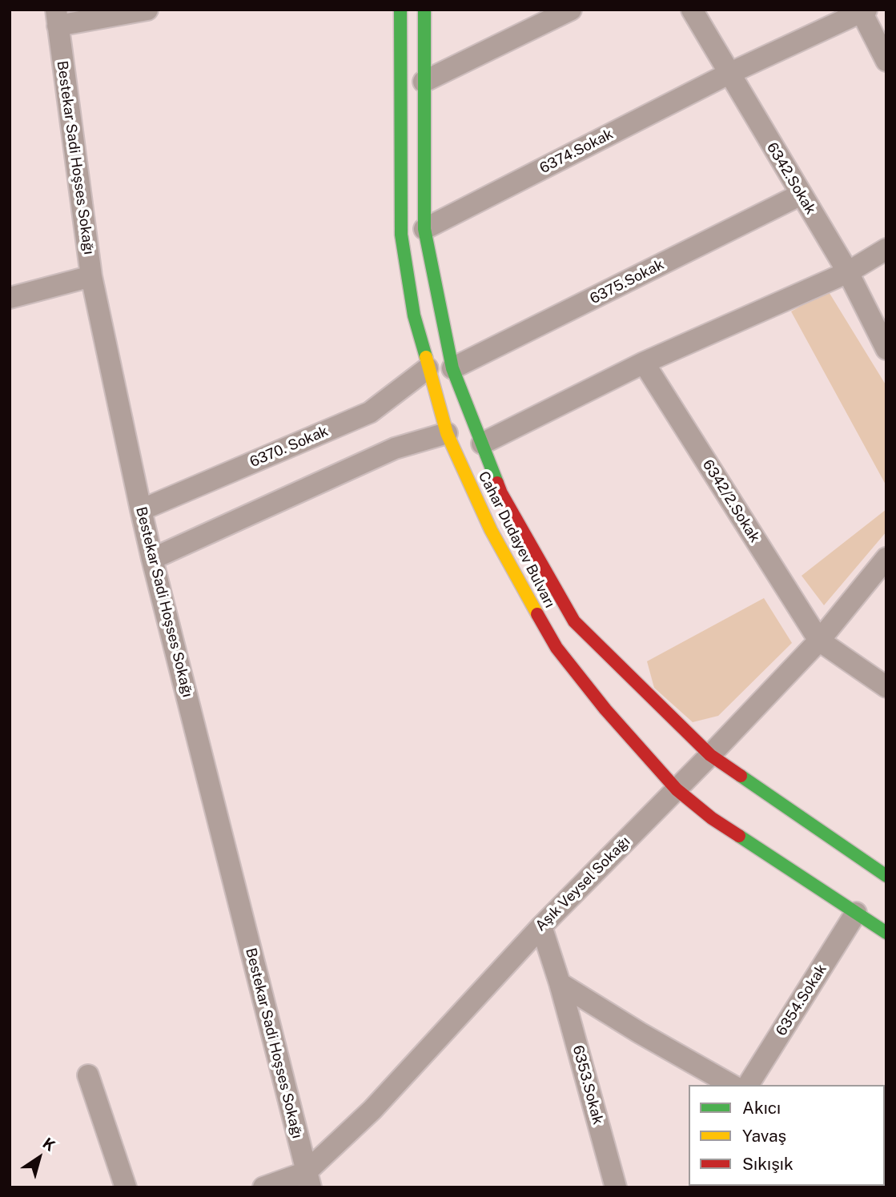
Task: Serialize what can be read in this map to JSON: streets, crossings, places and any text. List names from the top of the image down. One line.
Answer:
{"streets":{"main road":["Cahar Dudayev Bulvarı"],"street":["6374.Sokak","Bestekar Sadi Hoşses Sokağı","6342.Sokak","6375.Sokak","6370. Sokak","6342/2.Sokak","Aşık Veysel Sokağı","6354.Sokak","6353.Sokak"]},"crossings":[["6374.Sokak","6342.Sokak"],["6374.Sokak","Cahar Dudayev Bulvarı"],["Bestekar Sadi Hoşses Sokağı","6370. Sokak"],["Bestekar Sadi Hoşses Sokağı","Aşık Veysel Sokağı"],["6342.Sokak","6375.Sokak"],["6375.Sokak","Cahar Dudayev Bulvarı"],["6370. Sokak","Cahar Dudayev Bulvarı"],["6342/2.Sokak","Aşık Veysel Sokağı"],["Cahar Dudayev Bulvarı","Aşık Veysel Sokağı"],["Cahar Dudayev Bulvarı","6354.Sokak"],["Aşık Veysel Sokağı","6353.Sokak"]],"legend":["Akıcı","Yavaş","Sıkışık"],"north":"top right"}
